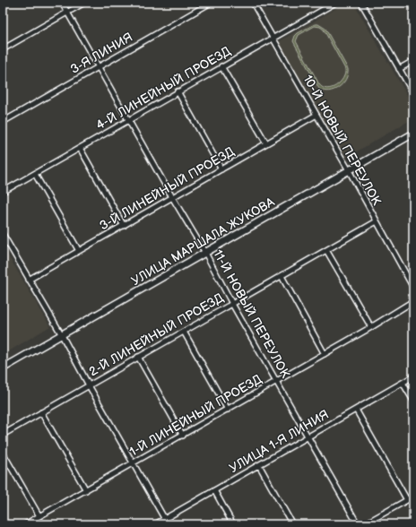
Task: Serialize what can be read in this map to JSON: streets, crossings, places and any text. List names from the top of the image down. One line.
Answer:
{"streets":{"main road":["УЛИЦА МАРШАЛА ЖУКОВА"],"street":["3-Я ЛИНИЯ","4-Й ЛИНЕЙНЫЙ ПРОЕЗД","10-Й НОВЫЙ ПЕРЕУЛОК","3-Й ЛИНЕЙНЫЙ ПРОЕЗД","11-Й НОВЫЙ ПЕРЕУЛОК","2-Й ЛИНЕЙНЫЙ ПРОЕЗД","1-Й ЛИНЕЙНЫЙ ПРОЕЗД","УЛИЦА 1-Я ЛИНИЯ"]},"crossings":[["3-Я ЛИНИЯ","11-Й НОВЫЙ ПЕРЕУЛОК"],["4-Й ЛИНЕЙНЫЙ ПРОЕЗД","10-Й НОВЫЙ ПЕРЕУЛОК"],["4-Й ЛИНЕЙНЫЙ ПРОЕЗД","11-Й НОВЫЙ ПЕРЕУЛОК"],["10-Й НОВЫЙ ПЕРЕУЛОК","3-Й ЛИНЕЙНЫЙ ПРОЕЗД"],["10-Й НОВЫЙ ПЕРЕУЛОК","УЛИЦА МАРШАЛА ЖУКОВА"],["10-Й НОВЫЙ ПЕРЕУЛОК","2-Й ЛИНЕЙНЫЙ ПРОЕЗД"],["3-Й ЛИНЕЙНЫЙ ПРОЕЗД","11-Й НОВЫЙ ПЕРЕУЛОК"],["УЛИЦА МАРШАЛА ЖУКОВА","11-Й НОВЫЙ ПЕРЕУЛОК"],["11-Й НОВЫЙ ПЕРЕУЛОК","2-Й ЛИНЕЙНЫЙ ПРОЕЗД"],["11-Й НОВЫЙ ПЕРЕУЛОК","1-Й ЛИНЕЙНЫЙ ПРОЕЗД"],["11-Й НОВЫЙ ПЕРЕУЛОК","УЛИЦА 1-Я ЛИНИЯ"]]}
